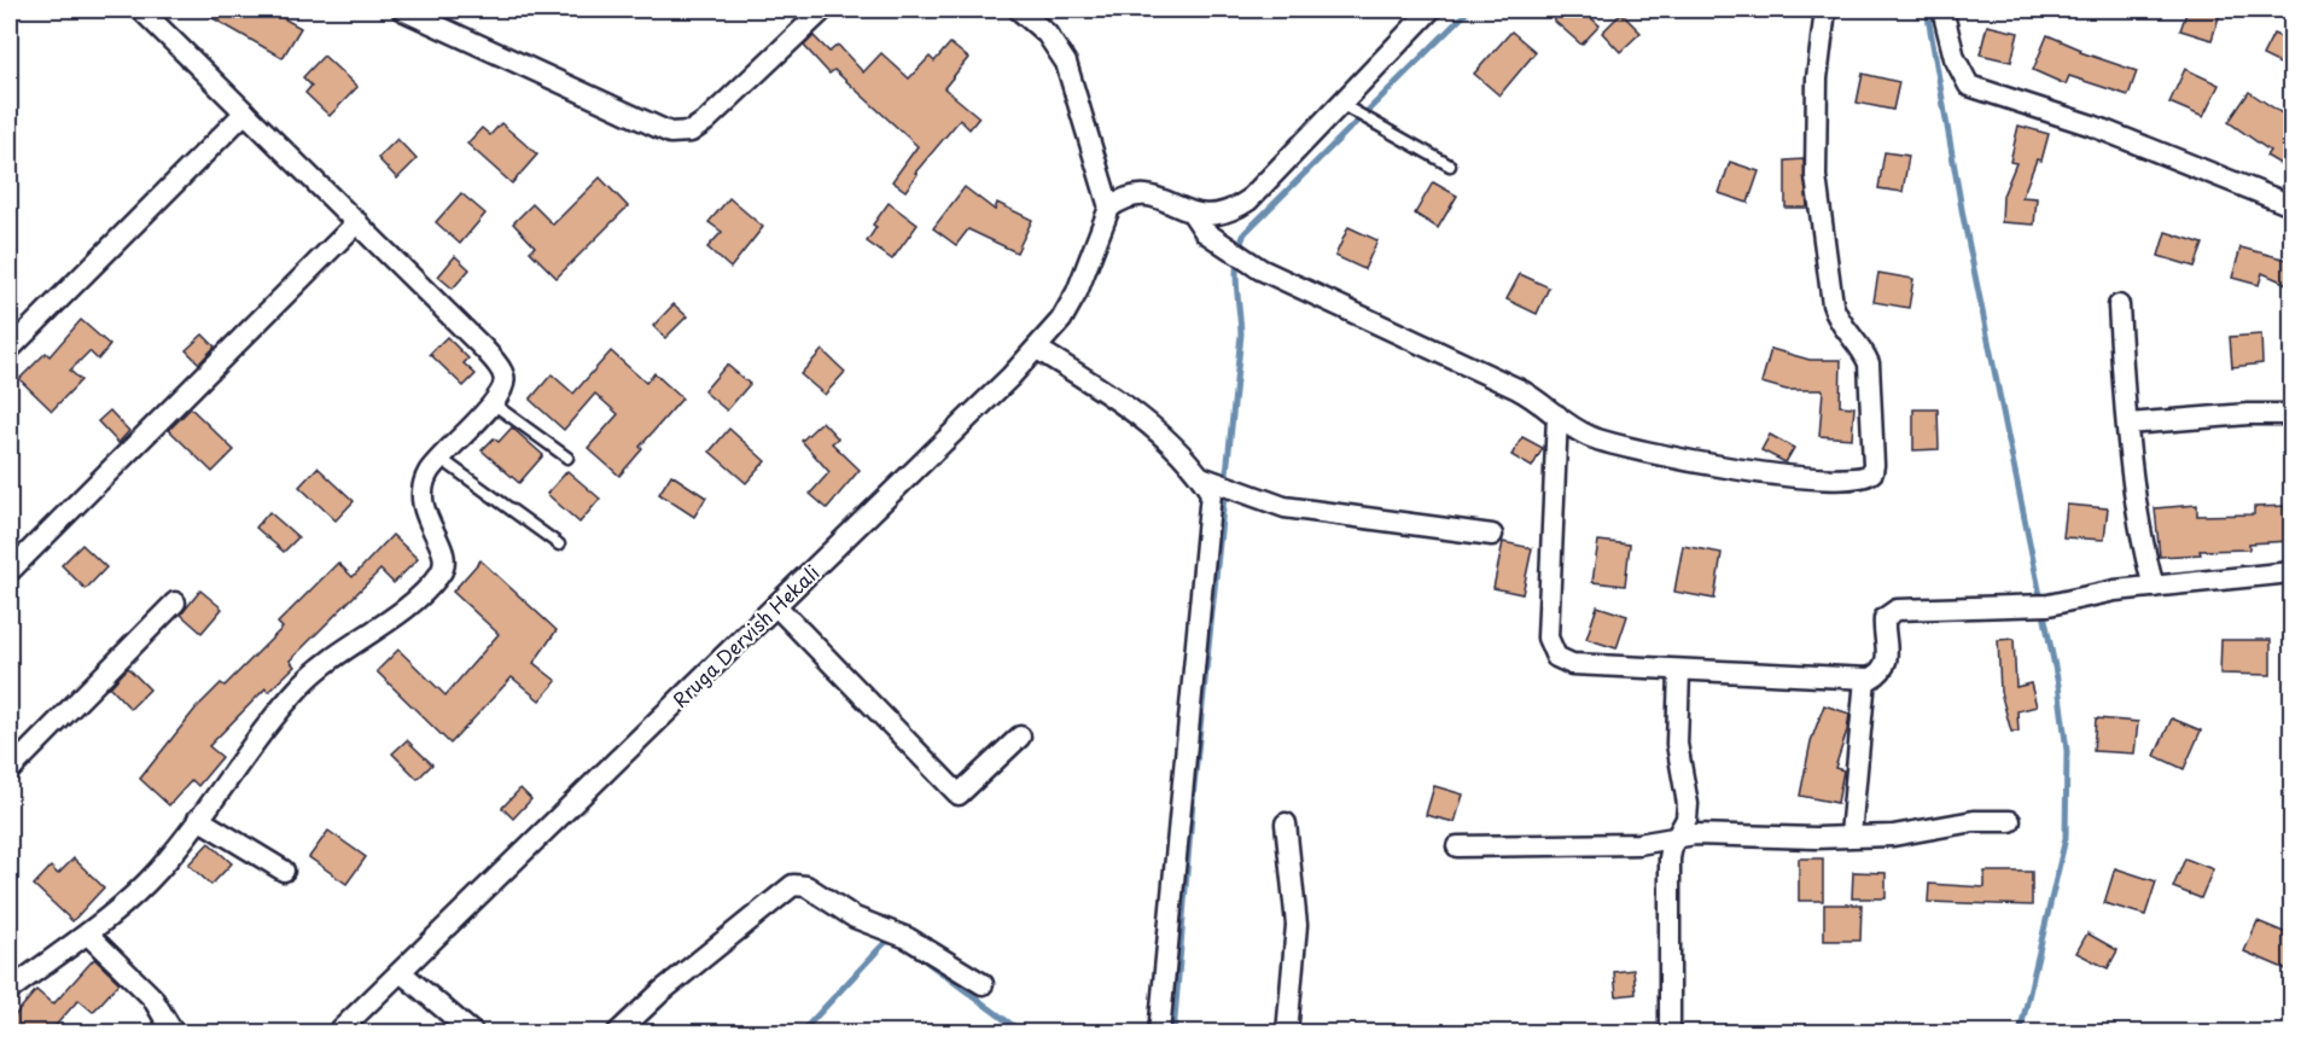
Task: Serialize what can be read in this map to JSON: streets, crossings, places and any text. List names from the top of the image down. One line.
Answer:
{"streets":{"street":["Rruga Dervish Hekali"]}}
